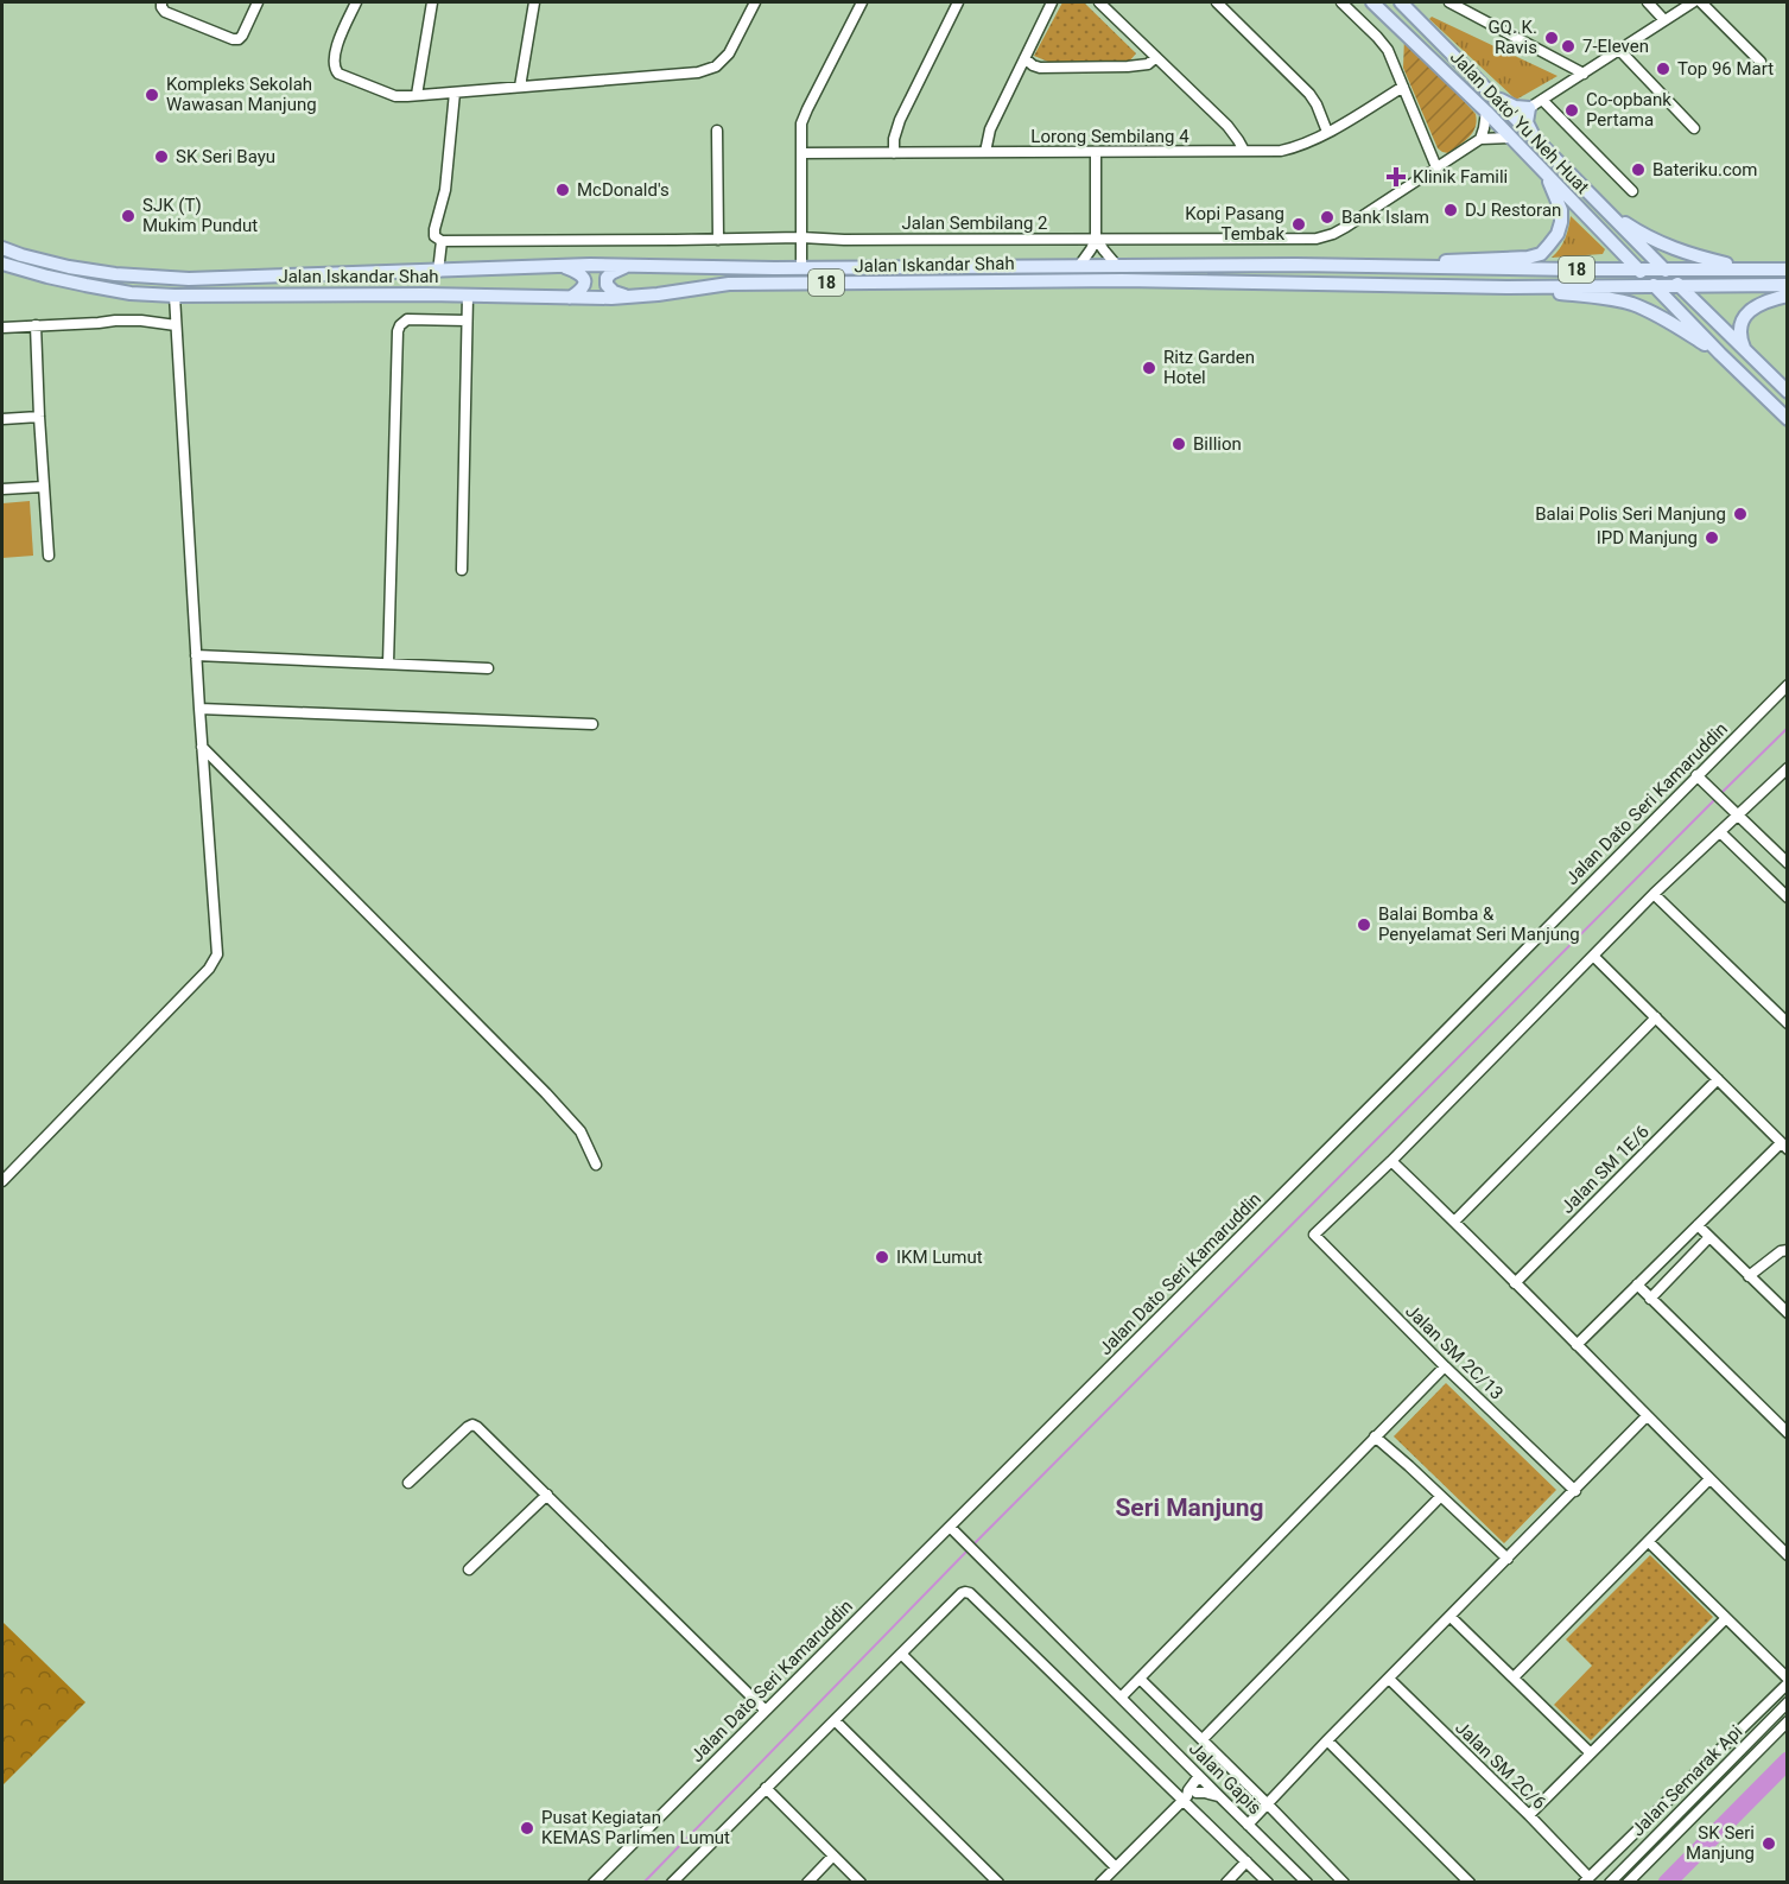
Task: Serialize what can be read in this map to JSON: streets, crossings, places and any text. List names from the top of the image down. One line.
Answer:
{"streets":{"main road":["Jalan Dato' Yu Neh Huat","Jalan Iskandar Shah","18"],"street":["Lorong Sembilang 4","Jalan Sembilang 2","Jalan Dato Seri Kamaruddin","Jalan SM 1E/6","Jalan SM 2C/13","Jalan SM 2C/6","Jalan Gapis","Jalan Semarak Api"]},"crossings":[["Jalan Dato' Yu Neh Huat","Jalan Iskandar Shah"],["Jalan Dato Seri Kamaruddin","Jalan Gapis"]],"districts":["Seri Manjung"],"places":{"other":["GQ. K. Ravis","7-Eleven","Top 96 Mart","Kompleks Sekolah Wawasan Manjung","Co-opbank Pertama","SK Seri Bayu","Bateriku.com","McDonald's","DJ Restoran","SJK (T) Mukim Pundut","Bank Islam","Kopi Pasang Tembak","Ritz Garden Hotel","Billion","Balai Polis Seri Manjung","IPD Manjung","Balai Bomba & Penyelamat Seri Manjung","IKM Lumut","Pusat Kegiatan KEMAS Parlimen Lumut","SK Seri Manjung"],"health":["Klinik Famili"]}}
